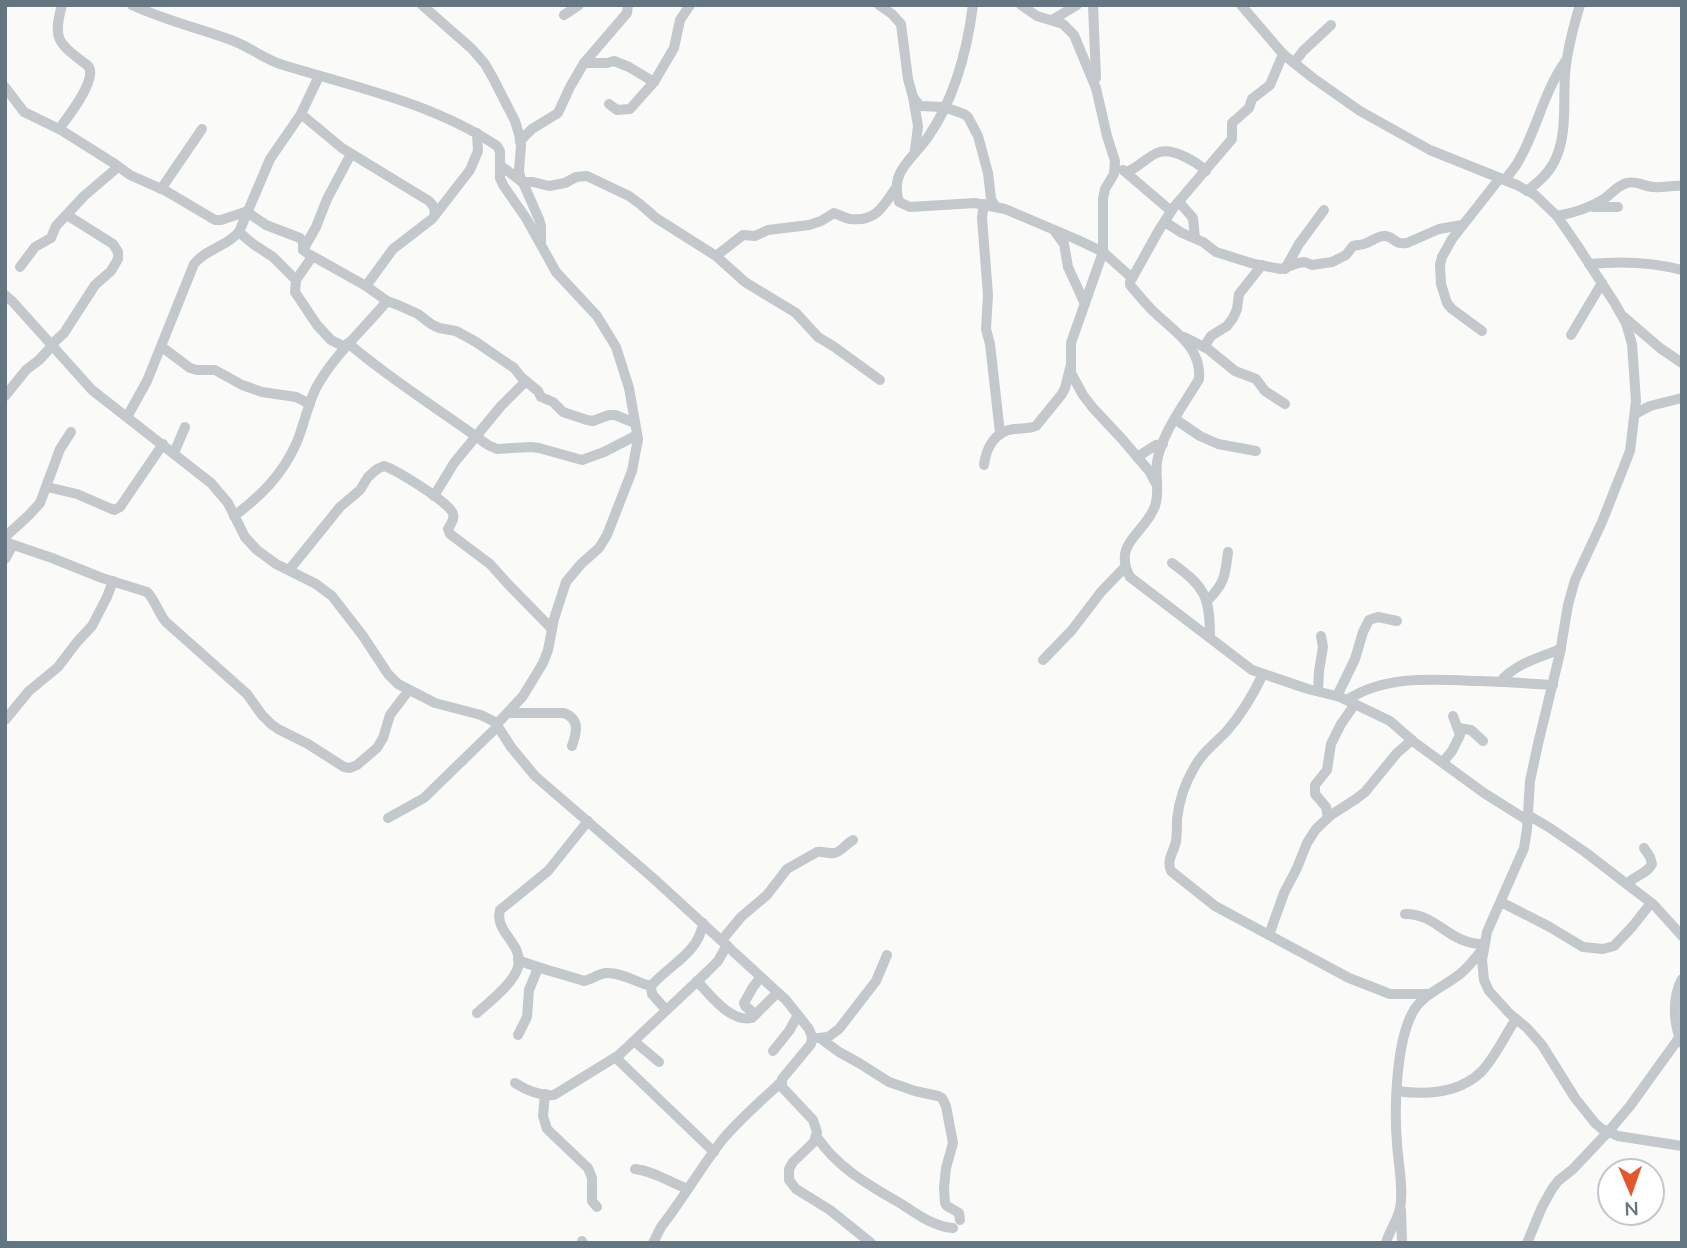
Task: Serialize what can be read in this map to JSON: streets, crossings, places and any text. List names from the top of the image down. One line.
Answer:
{"north":"bottom"}
